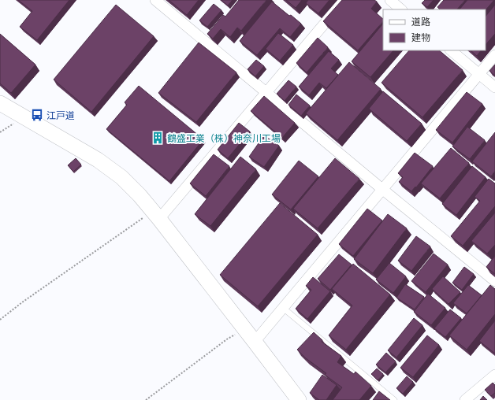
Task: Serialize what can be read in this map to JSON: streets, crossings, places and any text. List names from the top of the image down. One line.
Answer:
{"places":{"bus stop":["江戸道"],"building":["鶴盛工業（株）神奈川工場"]},"legend":["道路","建物"]}
